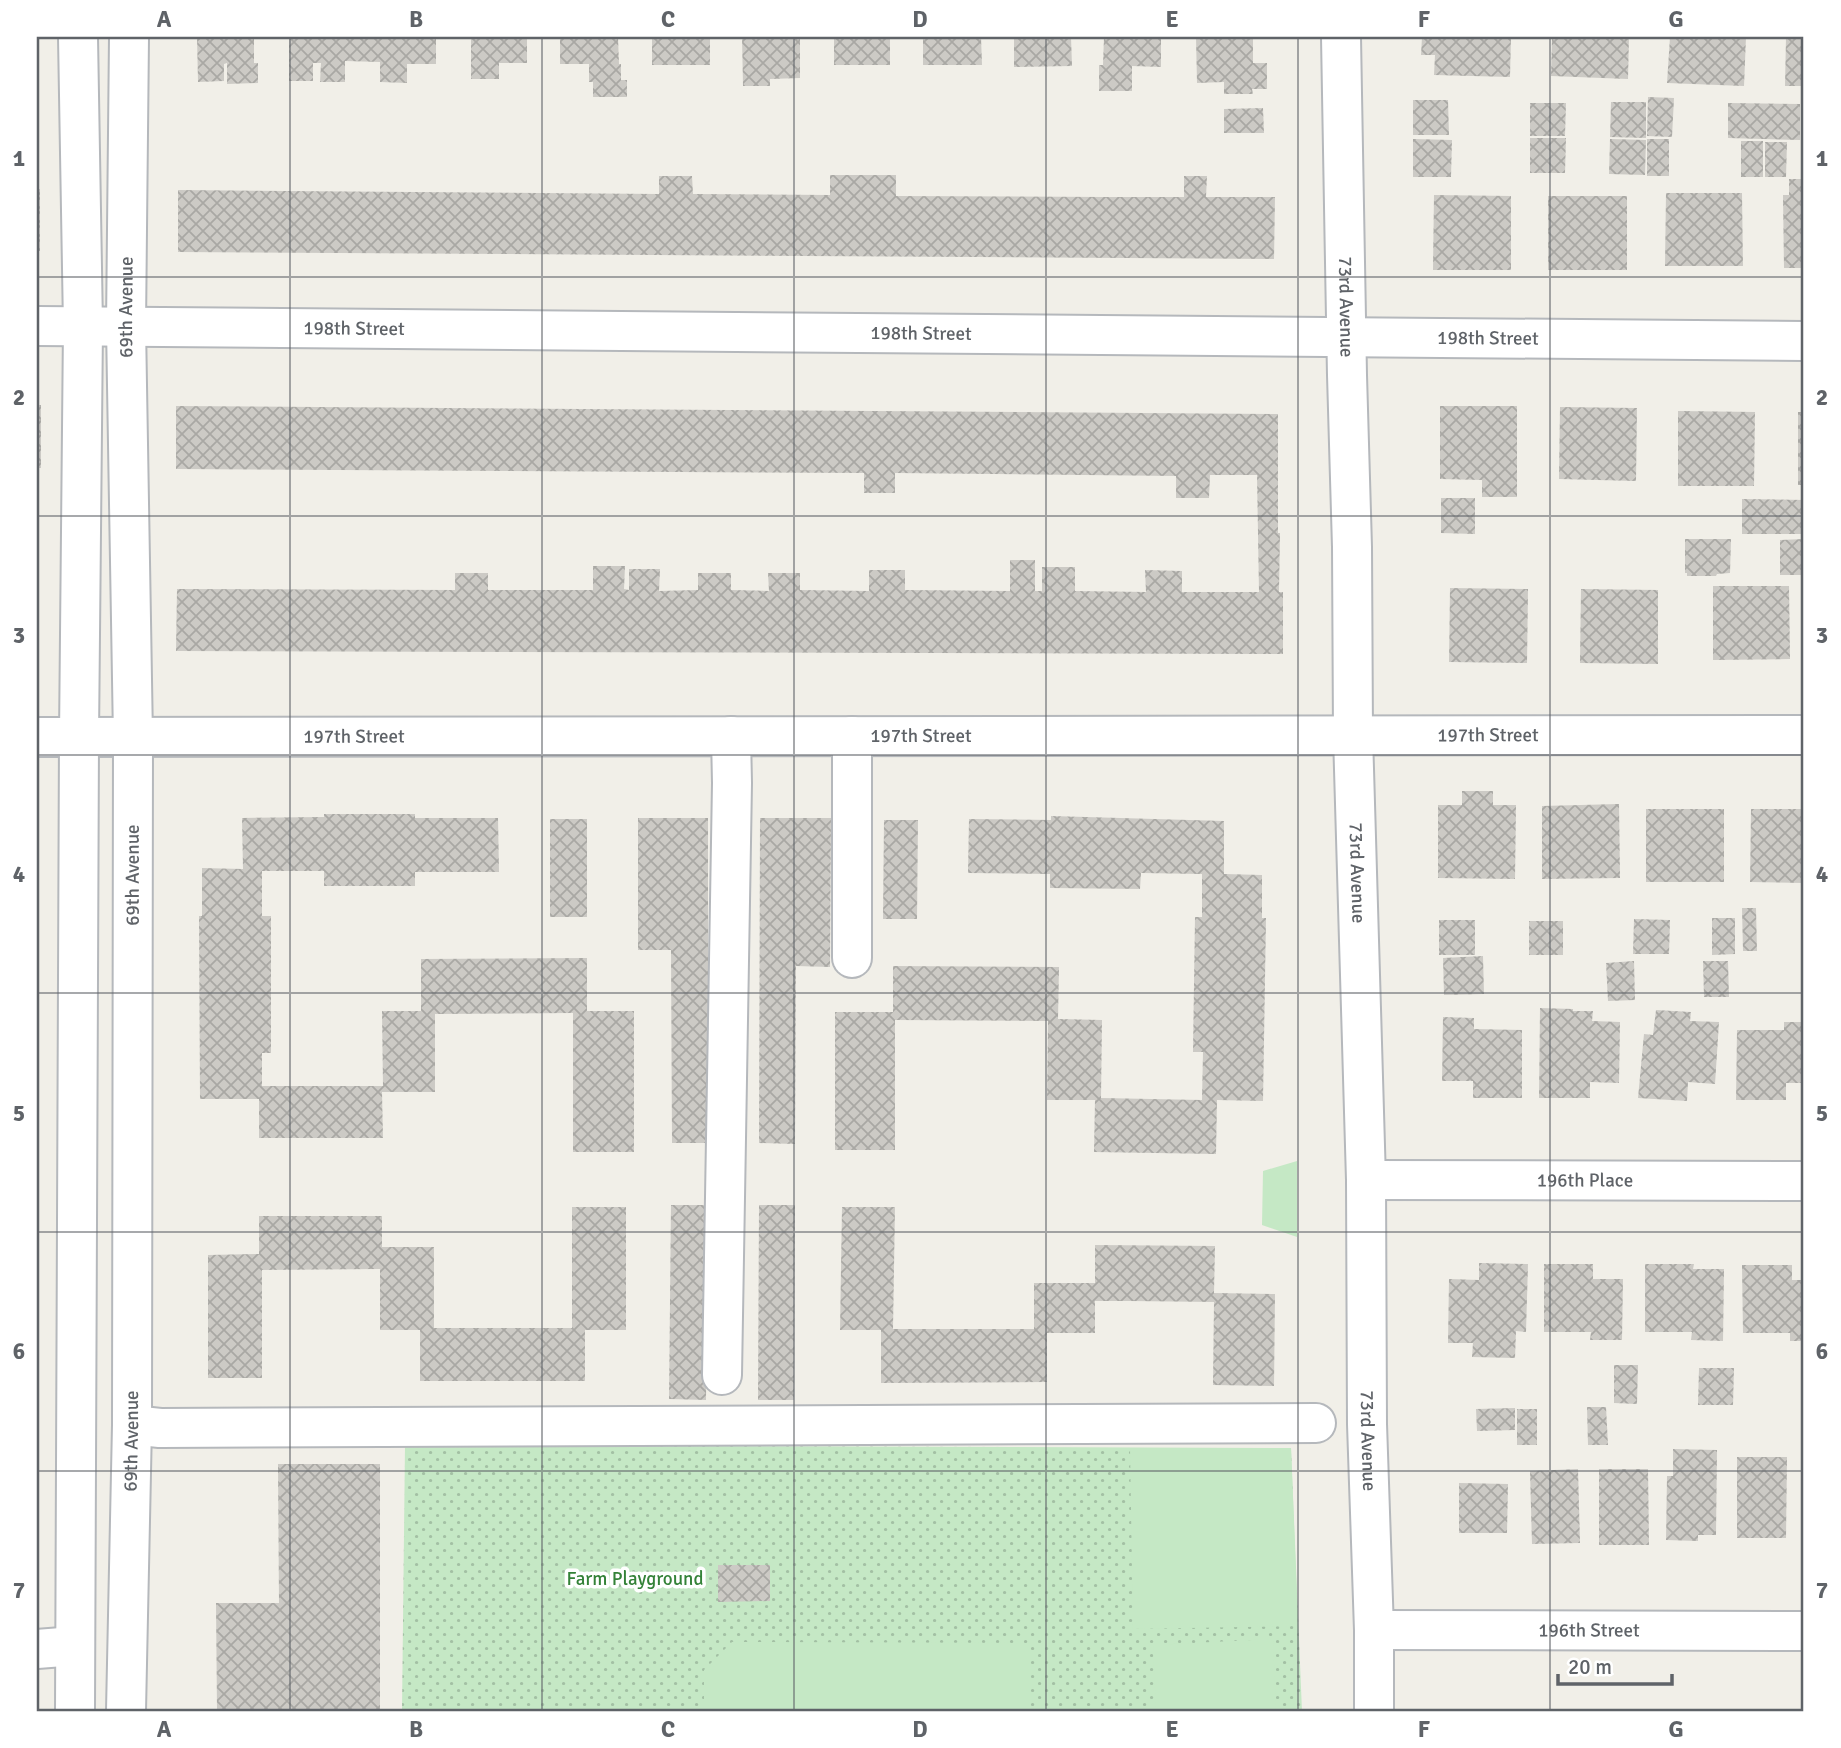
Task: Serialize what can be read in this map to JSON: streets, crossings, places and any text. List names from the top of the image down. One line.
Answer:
{"streets":{"street":["69th Avenue","73rd Avenue","198th Street","197th Street","196th Place","196th Street"]},"crossings":[["69th Avenue","198th Street"],["69th Avenue","197th Street"],["73rd Avenue","198th Street"],["73rd Avenue","197th Street"],["73rd Avenue","196th Place"],["73rd Avenue","196th Street"]],"parks":["Farm Playground"],"scale_bar":"20 m","grid":{"columns":["A","B","C","D","E","F","G"],"rows":["1","2","3","4","5","6","7"]}}
